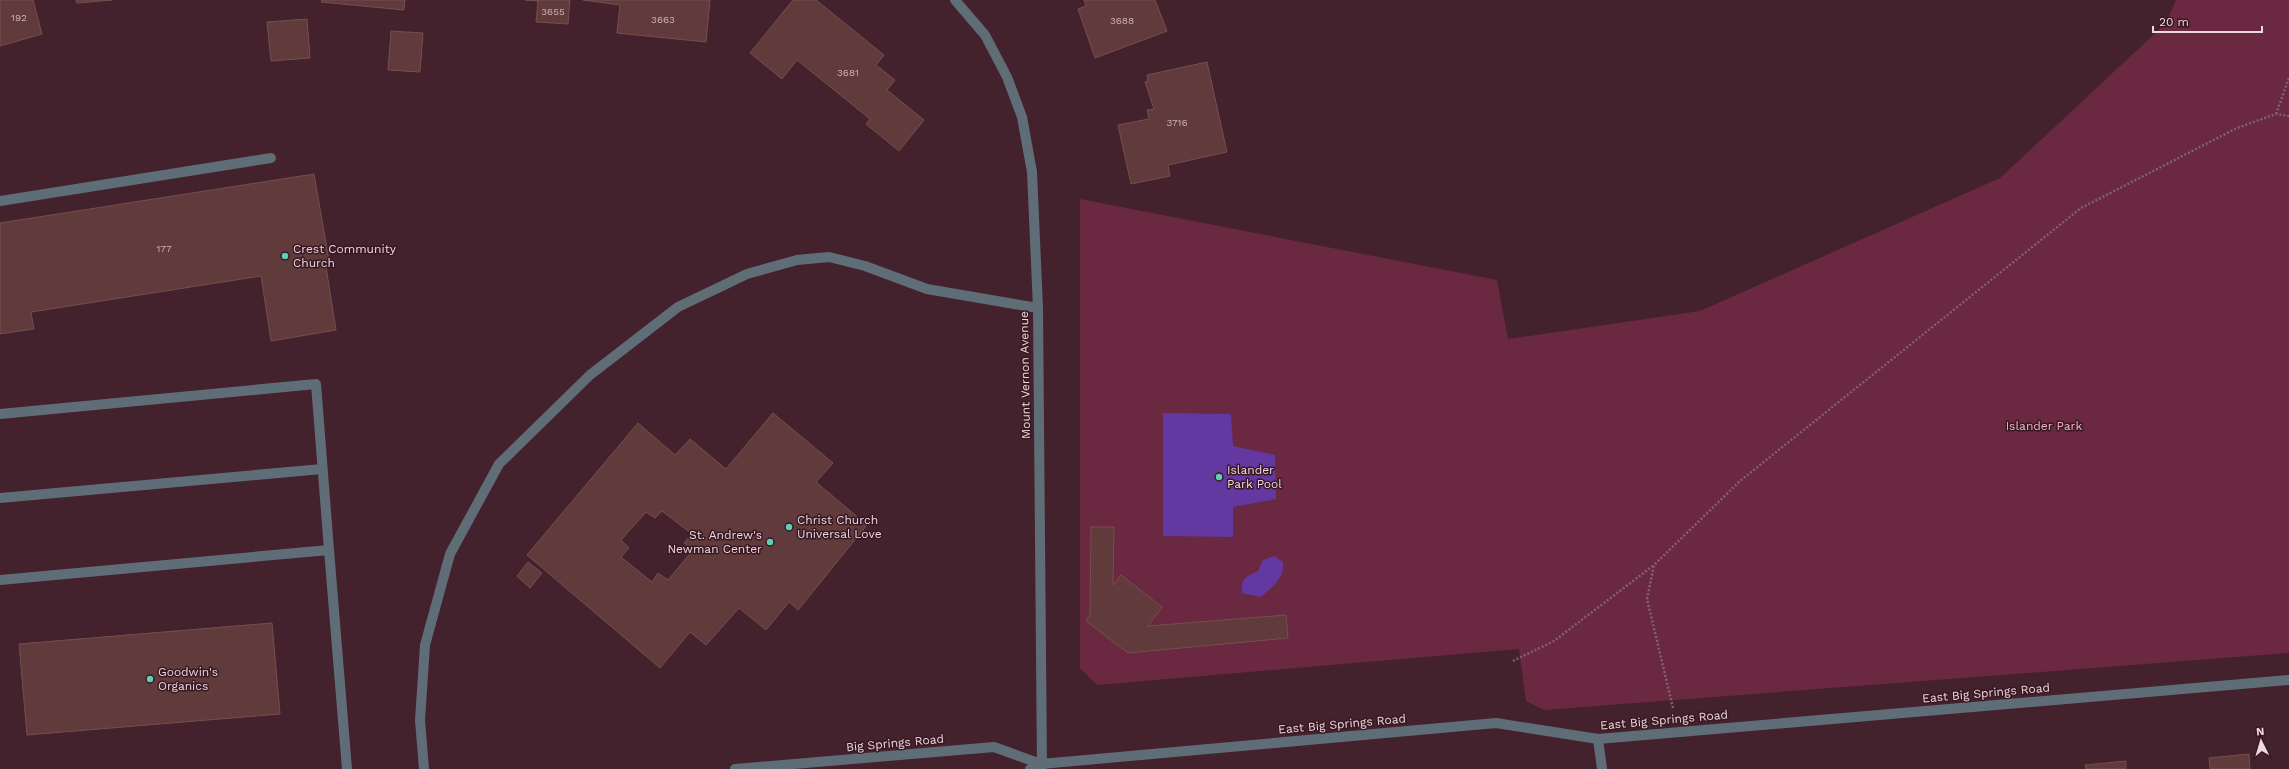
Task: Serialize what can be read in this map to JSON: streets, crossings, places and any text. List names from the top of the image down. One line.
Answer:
{"streets":{"street":["Mount Vernon Avenue","East Big Springs Road","Big Springs Road"]},"crossings":[["Mount Vernon Avenue","East Big Springs Road"],["Mount Vernon Avenue","Big Springs Road"],["East Big Springs Road","Big Springs Road"]],"parks":["Islander Park"],"places":["Crest Community Church","Islander Park Pool","Christ Church Universal Love","St. Andrew's Newman Center","Goodwin's Organics"],"house_numbers":["3655","192","3663","3688","3681","3716","177"],"scale_bar":"20 m","north":"top"}
